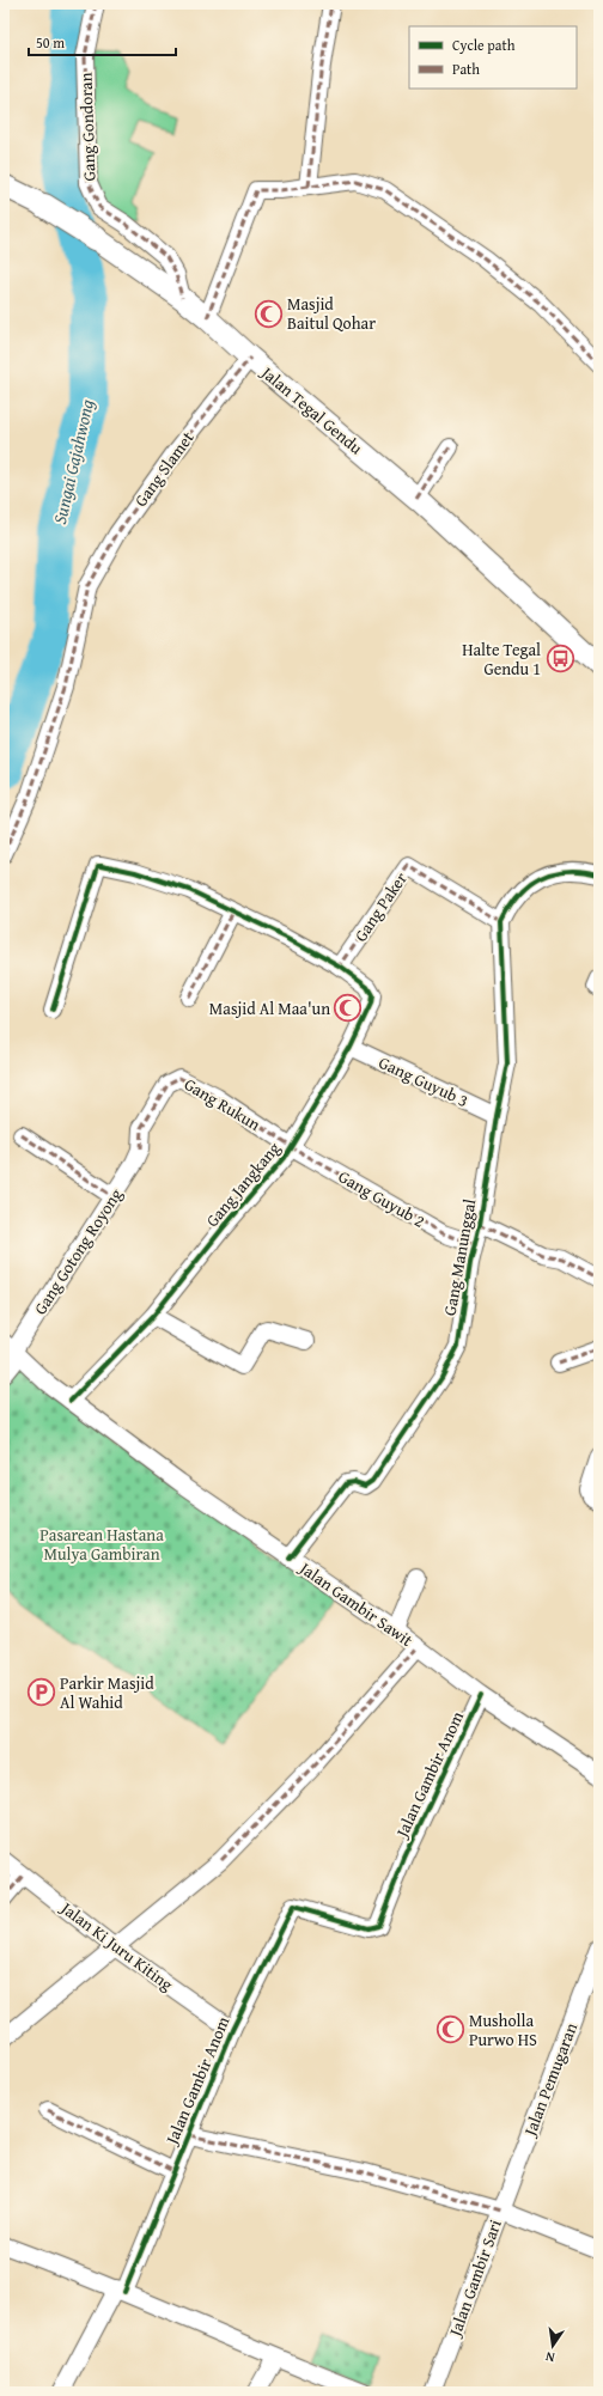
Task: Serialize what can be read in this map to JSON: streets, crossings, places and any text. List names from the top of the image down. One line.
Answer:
{"streets":{"main road":["Jalan Tegal Gendu"],"street":["Gang Gondoran","Gang Slamet","Gang Paker","Gang Guyub 3","Gang Rukun","Gang Jangkang","Gang Guyub 2","Gang Gotong Royong","Gang Manunggal","Jalan Gambir Sawit","Jalan Gambir Anom","Jalan Ki Juru Kiting","Jalan Pemugaran","Jalan Gambir Sari"]},"crossings":[["Gang Gondoran","Jalan Tegal Gendu"],["Jalan Tegal Gendu","Gang Slamet"],["Gang Paker","Gang Jangkang"],["Gang Paker","Gang Manunggal"],["Gang Guyub 3","Gang Jangkang"],["Gang Guyub 3","Gang Manunggal"],["Gang Rukun","Gang Jangkang"],["Gang Rukun","Gang Guyub 2"],["Gang Rukun","Gang Gotong Royong"],["Gang Jangkang","Gang Guyub 2"],["Gang Jangkang","Jalan Gambir Sawit"],["Gang Guyub 2","Gang Manunggal"],["Gang Gotong Royong","Jalan Gambir Sawit"],["Gang Manunggal","Jalan Gambir Sawit"],["Jalan Gambir Sawit","Jalan Gambir Anom"],["Jalan Gambir Anom","Jalan Ki Juru Kiting"],["Jalan Pemugaran","Jalan Gambir Sari"]],"water":["Sungai Gajahwong"],"parks":["Pasarean Hastana Mulya Gambiran"],"places":{"mosque":["Masjid Baitul Qohar","Masjid Al Maa'un","Musholla Purwo HS"],"bus stop":["Halte Tegal Gendu 1"],"parking":["Parkir Masjid Al Wahid"]},"legend":["Cycle path","Path"],"scale_bar":"50 m","north":"bottom"}
